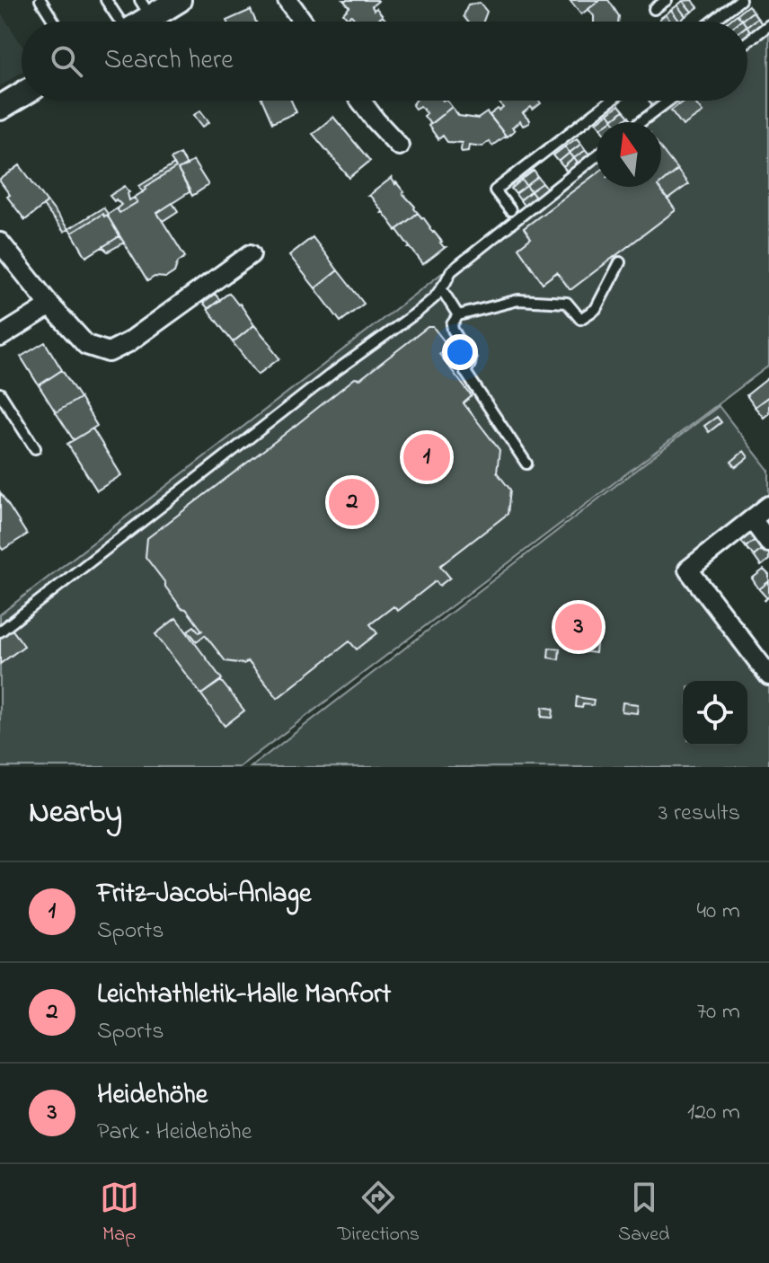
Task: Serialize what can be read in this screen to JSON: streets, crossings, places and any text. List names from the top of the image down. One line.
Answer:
{"north":"top","page":{"search":"Search here","pins":["1","2","3"],"heading":["Nearby","3 results"],"list":[{"mark":"1","name":"Fritz-Jacobi-Anlage","note":"Sports","value":"40 m"},{"mark":"2","name":"Leichtathletik-Halle Manfort","note":"Sports","value":"70 m"},{"mark":"3","name":"Heidehöhe","note":"Park · Heidehöhe","value":"120 m"}],"nav":["Map","Directions","Saved"]}}
